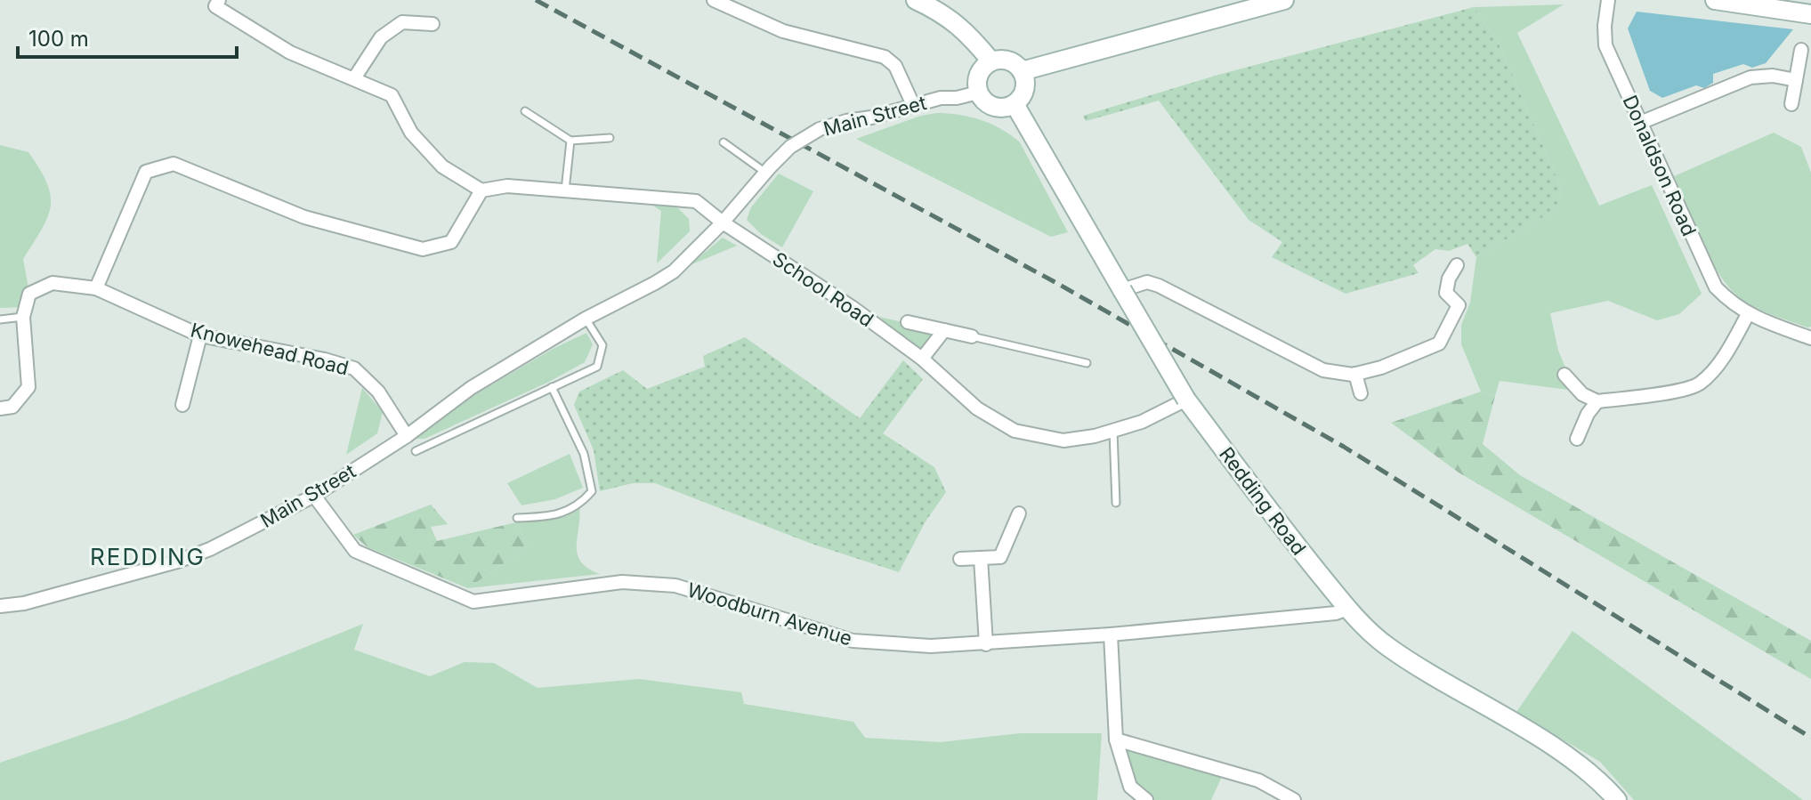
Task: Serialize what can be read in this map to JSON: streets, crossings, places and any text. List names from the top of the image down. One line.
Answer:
{"streets":{"main road":["Redding Road"],"street":["Main Street","Donaldson Road","School Road","Knowehead Road","Woodburn Avenue"]},"crossings":[["Main Street","School Road"],["Main Street","Knowehead Road"],["Main Street","Redding Road"],["Main Street","Woodburn Avenue"],["School Road","Redding Road"],["Redding Road","Woodburn Avenue"]],"districts":["REDDING"],"scale_bar":"100 m"}
